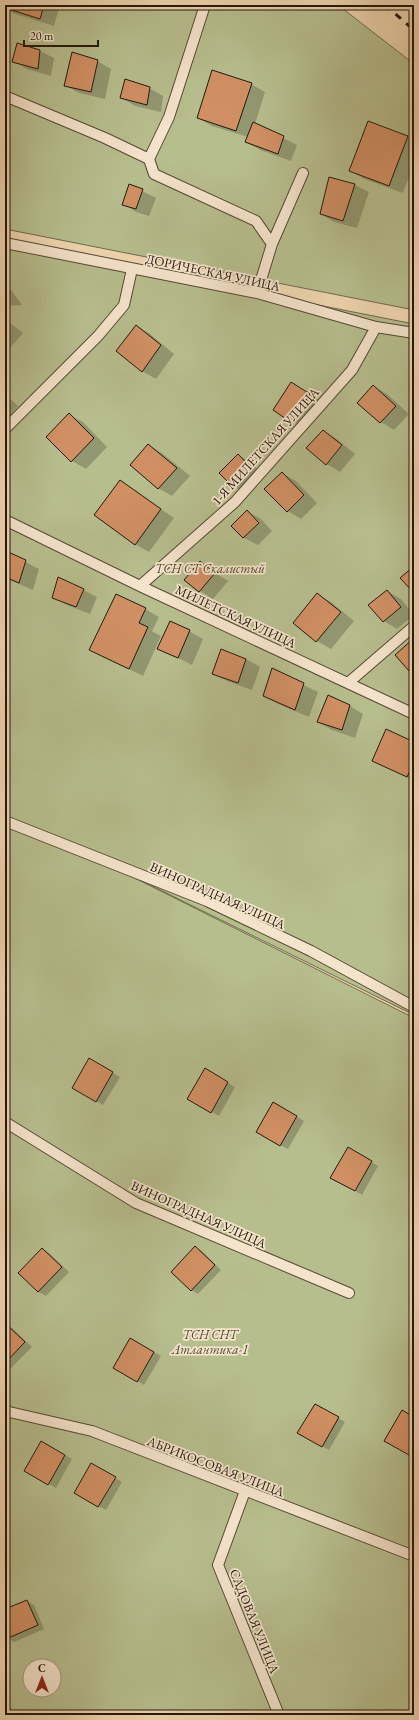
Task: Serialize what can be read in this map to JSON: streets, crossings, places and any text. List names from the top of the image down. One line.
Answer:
{"streets":{"lane":["ДОРИЧЕСКАЯ УЛИЦА","1-Я МИЛЕТСКАЯ УЛИЦА","МИЛЕТСКАЯ УЛИЦА","ВИНОГРАДНАЯ УЛИЦА","АБРИКОСОВАЯ УЛИЦА","САДОВАЯ УЛИЦА"]},"crossings":[["ДОРИЧЕСКАЯ УЛИЦА","1-Я МИЛЕТСКАЯ УЛИЦА"],["1-Я МИЛЕТСКАЯ УЛИЦА","МИЛЕТСКАЯ УЛИЦА"],["АБРИКОСОВАЯ УЛИЦА","САДОВАЯ УЛИЦА"]],"parks":["ТСН СТ Скалистый","ТСН СНТ Атлантика-1"],"scale_bar":"20 m","north":"top"}
